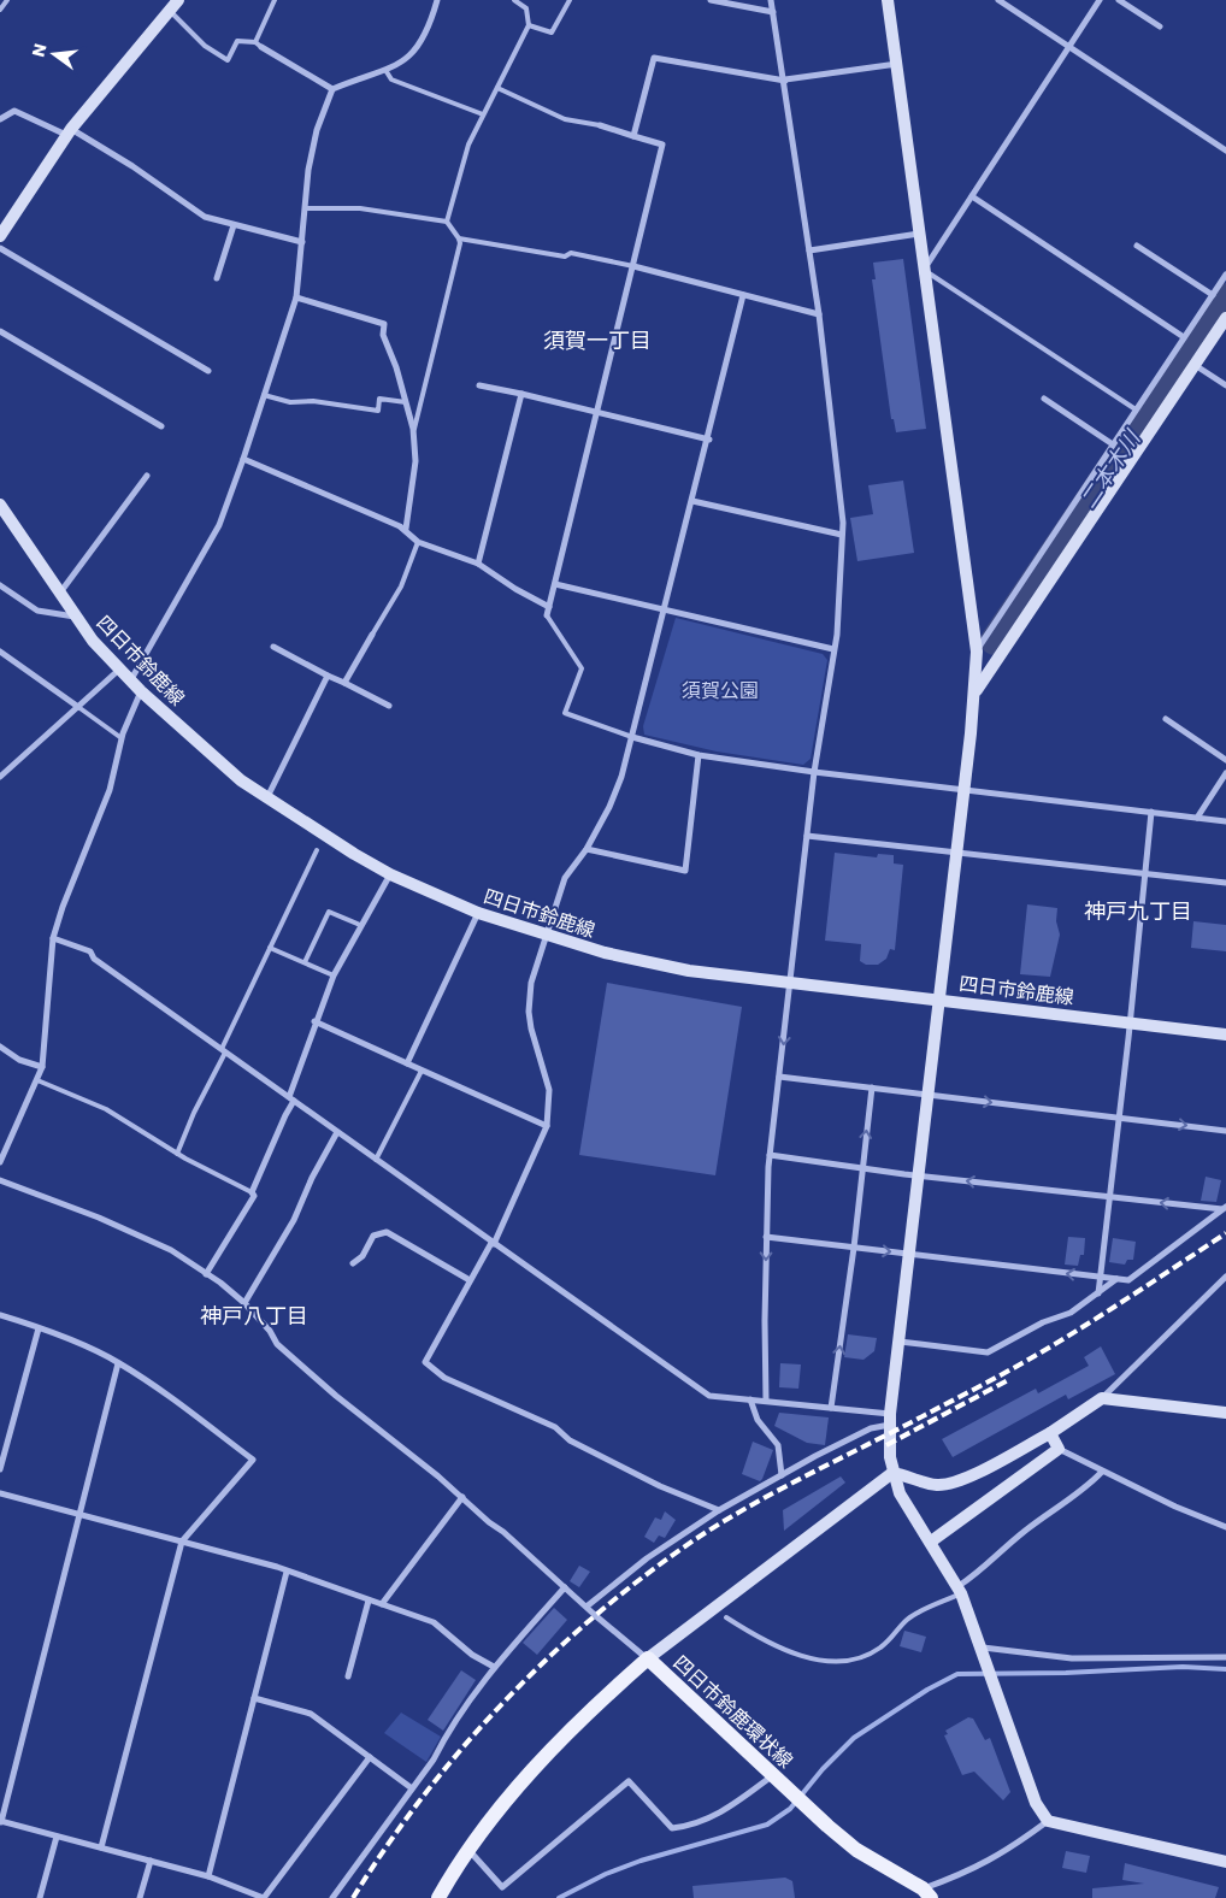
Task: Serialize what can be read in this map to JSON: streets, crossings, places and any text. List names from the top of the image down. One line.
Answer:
{"streets":{"main road":["四日市鈴鹿環状線"],"street":["四日市鈴鹿線"]},"districts":["須賀一丁目","神戸九丁目","神戸八丁目"],"water":["二本木川"],"parks":["須賀公園"],"north":"left"}
